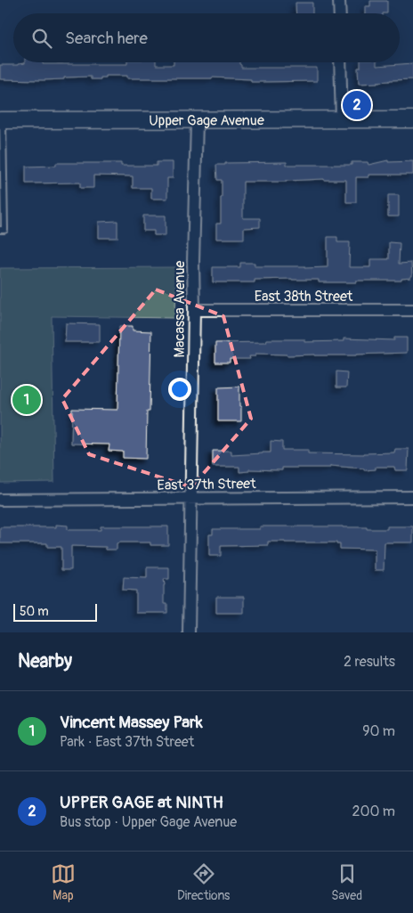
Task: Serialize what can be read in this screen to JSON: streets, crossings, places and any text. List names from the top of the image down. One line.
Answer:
{"streets":{"main road":["Upper Gage Avenue"],"street":["East 38th Street","Macassa Avenue","East 37th Street"]},"crossings":[["Upper Gage Avenue","Macassa Avenue"],["East 38th Street","Macassa Avenue"],["Macassa Avenue","East 37th Street"]],"scale_bar":"50 m","page":{"search":"Search here","pins":["2","1"],"scale":"50 m","heading":["Nearby","2 results"],"list":[{"mark":"1","name":"Vincent Massey Park","note":"Park · East 37th Street","value":"90 m"},{"mark":"2","name":"UPPER GAGE at NINTH","note":"Bus stop · Upper Gage Avenue","value":"200 m"}],"nav":["Map","Directions","Saved"]}}
